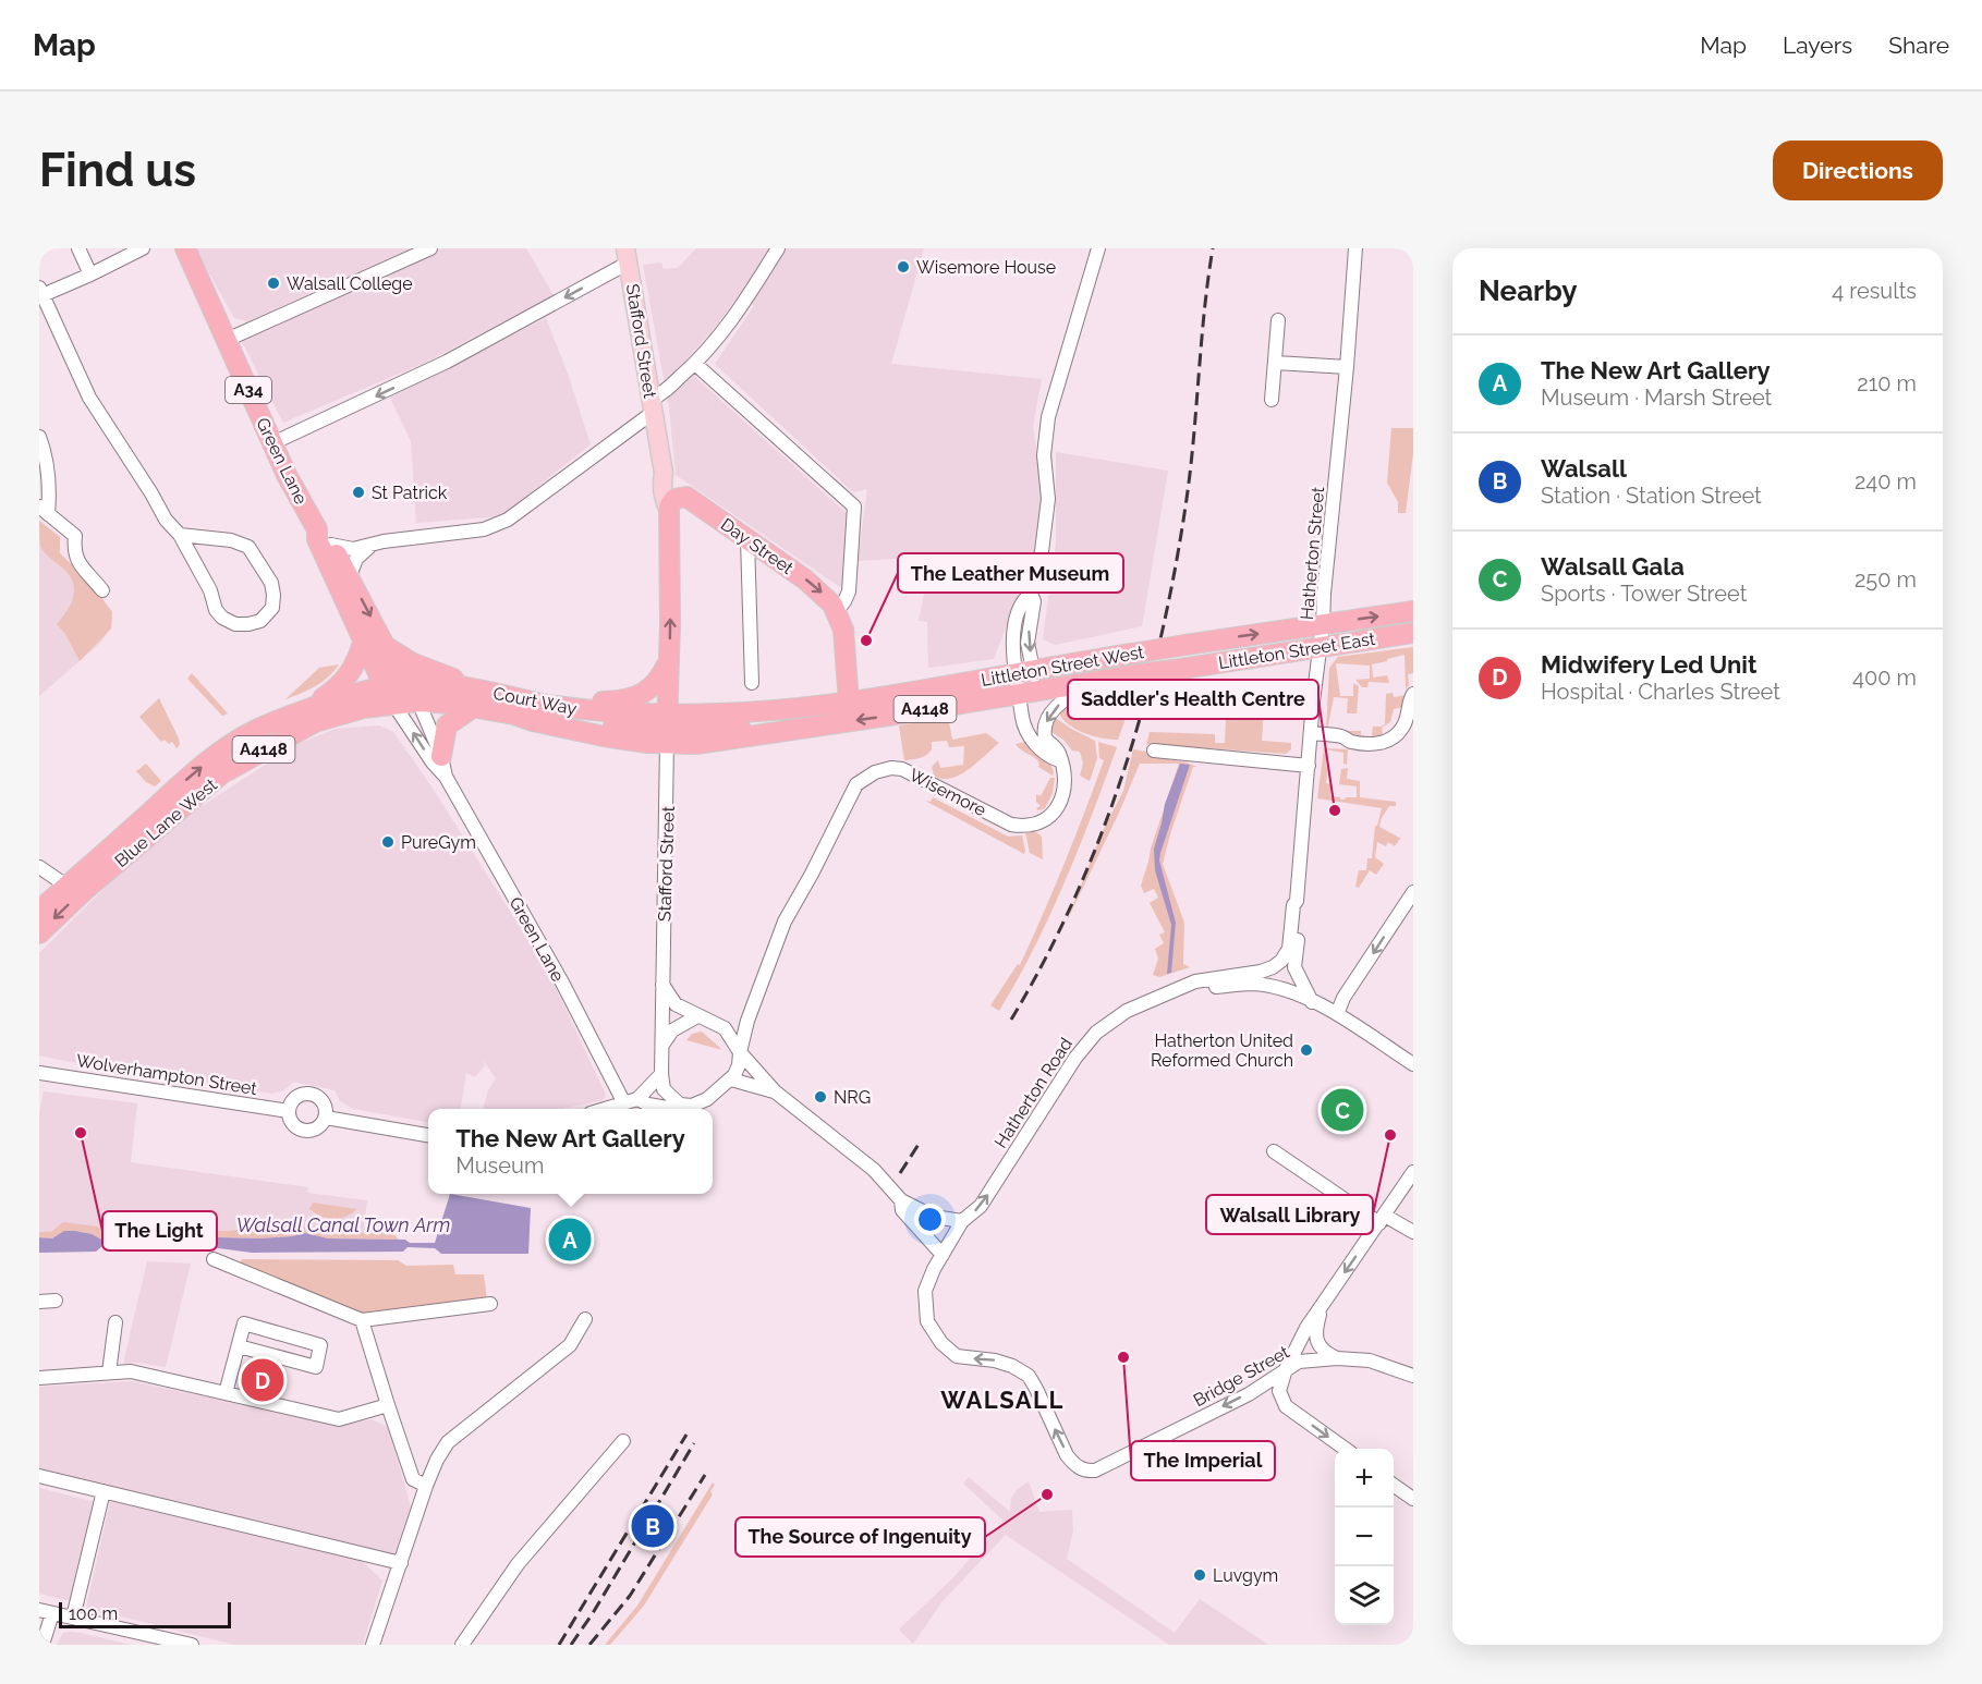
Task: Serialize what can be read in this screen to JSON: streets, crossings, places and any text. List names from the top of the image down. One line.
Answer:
{"streets":{"highway":["Stafford Street","A34","Green Lane","Day Street","Littleton Street East","Littleton Street West","Court Way","A4148","Blue Lane West"],"street":["Hatherton Street","Wisemore","Wolverhampton Street","Hatherton Road","Bridge Street"]},"crossings":[["Stafford Street","Day Street"],["Stafford Street","Littleton Street West"],["Stafford Street","Court Way"],["Stafford Street","Wisemore"],["Green Lane","Court Way"],["Green Lane","Blue Lane West"],["Hatherton Street","Littleton Street East"],["Hatherton Street","Hatherton Road"],["Littleton Street East","Littleton Street West"],["Littleton Street West","Court Way"],["Littleton Street West","Wisemore"],["Court Way","Blue Lane West"],["Hatherton Road","Bridge Street"]],"one_way":["Day Street","Bridge Street"],"districts":["WALSALL"],"water":["Walsall Canal Town Arm"],"places":["Wisemore House","Walsall College","St Patrick","The Leather Museum","Saddler's Health Centre","PureGym","Hatherton United Reformed Church","NRG","The Light","Walsall Library","The Imperial","The Source of Ingenuity","Luvgym"],"scale_bar":"100 m","page":{"header":"Map","nav":["Map","Layers","Share"],"buttons":"Directions","title":"Find us","heading":["Nearby","4 results"],"list":[{"mark":"A","name":"The New Art Gallery","note":"Museum · Marsh Street","value":"210 m"},{"mark":"B","name":"Walsall","note":"Station · Station Street","value":"240 m"},{"mark":"C","name":"Walsall Gala","note":"Sports · Tower Street","value":"250 m"},{"mark":"D","name":"Midwifery Led Unit","note":"Hospital · Charles Street","value":"400 m"}],"pins":["C","A","D","B"],"popup":["The New Art Gallery","Museum"],"map_buttons":["+","−"],"scale":"100 m"}}
